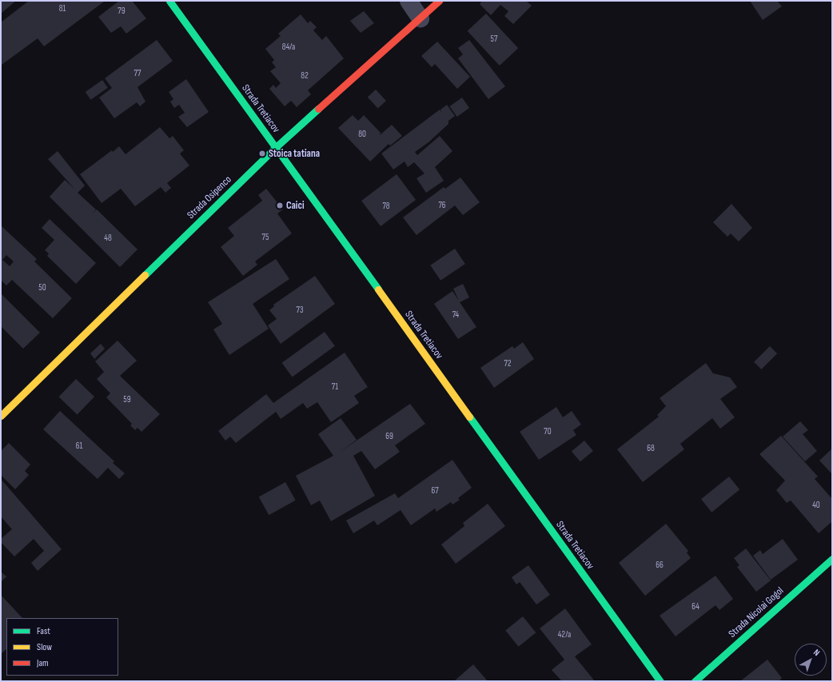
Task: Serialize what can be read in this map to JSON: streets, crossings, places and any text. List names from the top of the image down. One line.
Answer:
{"streets":{"street":["Strada Tretiacov","Strada Osipenco","Strada Nicolai Gogol"]},"crossings":[["Strada Tretiacov","Strada Osipenco"]],"places":["Stoica tatiana","Caici"],"house_numbers":["81","79","57","84/a","77","82","80","76","78","75","48","50","73","74","72","71","59","70","69","61","68","67","40","66","64","42/a"],"legend":["Fast","Slow","Jam"],"north":"top right"}
